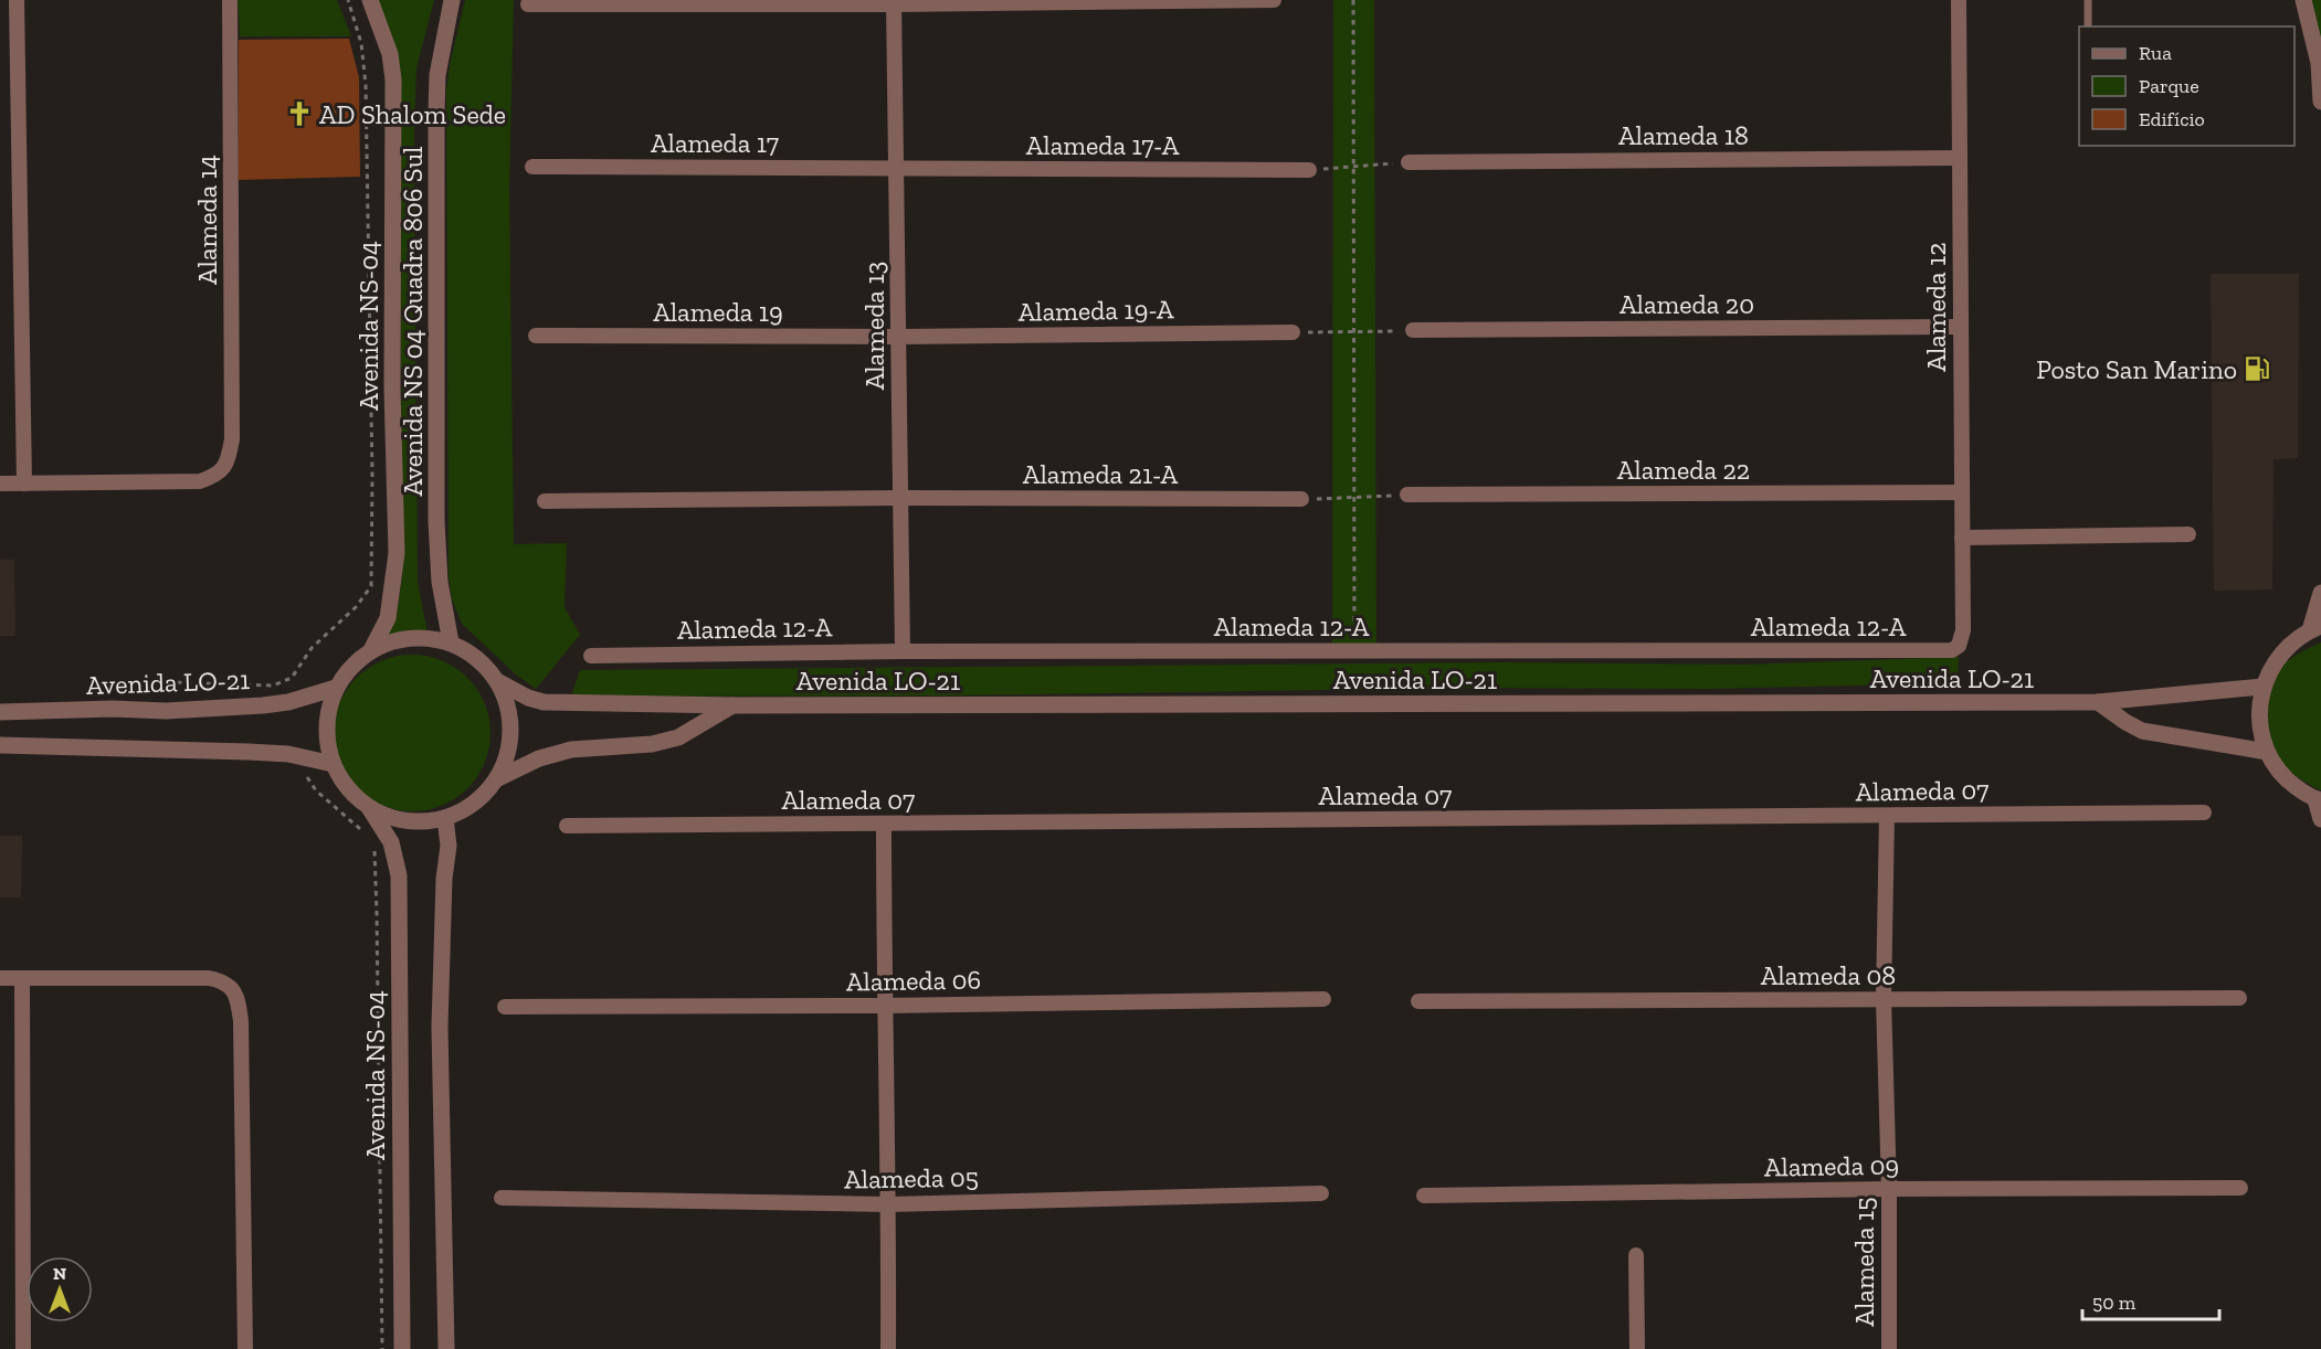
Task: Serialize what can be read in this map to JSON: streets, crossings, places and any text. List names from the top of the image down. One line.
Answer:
{"streets":{"street":["Alameda 18","Alameda 17","Alameda 17-A","Alameda 14","Alameda 20","Alameda 12","Alameda 19-A","Alameda 19","Avenida NS 04 Quadra 806 Sul","Avenida NS-04","Alameda 13","Alameda 22","Alameda 21-A","Alameda 12-A","Avenida LO-21","Alameda 07","Alameda 08","Alameda 06","Alameda 09","Alameda 05","Alameda 15"]},"crossings":[["Alameda 18","Alameda 12"],["Alameda 17","Alameda 17-A"],["Alameda 17","Alameda 13"],["Alameda 17-A","Alameda 13"],["Alameda 20","Alameda 12"],["Alameda 12","Alameda 22"],["Alameda 12","Alameda 12-A"],["Alameda 19-A","Alameda 19"],["Alameda 19-A","Alameda 13"],["Alameda 19","Alameda 13"],["Avenida NS 04 Quadra 806 Sul","Avenida NS-04"],["Avenida NS 04 Quadra 806 Sul","Avenida LO-21"],["Avenida NS-04","Avenida LO-21"],["Alameda 13","Alameda 21-A"],["Alameda 13","Alameda 12-A"],["Alameda 07","Alameda 15"],["Alameda 08","Alameda 15"],["Alameda 09","Alameda 15"]],"places":{"church":["AD Shalom Sede"],"fuel station":["Posto San Marino"]},"legend":["Rua","Parque","Edifício"],"scale_bar":"50 m","north":"top"}
